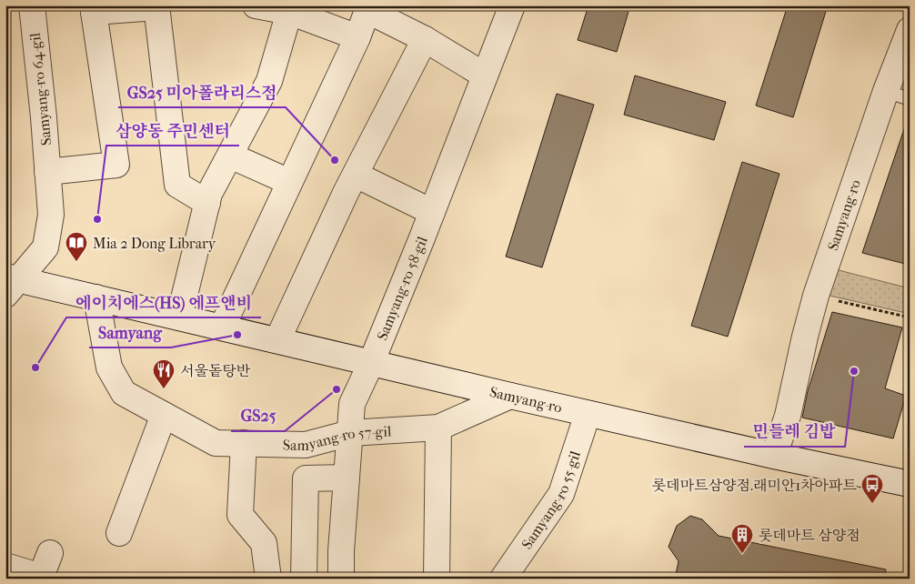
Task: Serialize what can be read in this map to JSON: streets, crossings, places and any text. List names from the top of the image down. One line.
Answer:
{"streets":{"street":["Samyang-ro 64-gil","Samyang-ro","Samyang-ro 58-gil","Samyang-ro 57-gil","Samyang-ro 55-gil"]},"crossings":[["Samyang-ro 64-gil","Samyang-ro"],["Samyang-ro","Samyang-ro 58-gil"],["Samyang-ro","Samyang-ro 57-gil"],["Samyang-ro","Samyang-ro 55-gil"],["Samyang-ro 58-gil","Samyang-ro 57-gil"]],"places":{"other":["GS25 미아폴라리스점","삼양동 주민센터","Samyang","에이치에스(HS) 에프앤비","민들레 김밥","GS25"],"library":["Mia 2 Dong Library"],"restaurant":["서울돝탕반"],"bus stop":["롯데마트삼양점.래미안1차아파트"],"building":["롯데마트 삼양점"]}}
